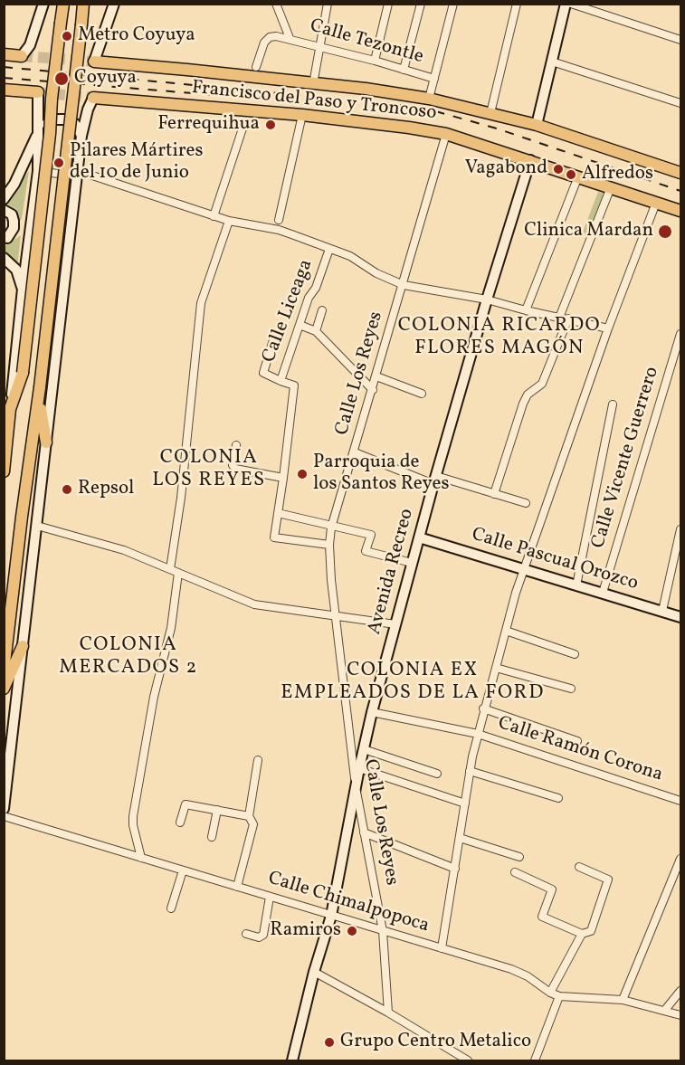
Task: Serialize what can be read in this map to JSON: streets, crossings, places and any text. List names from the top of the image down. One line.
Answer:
{"streets":{"main road":["Francisco del Paso y Troncoso"],"street":["Calle Tezontle","Calle Liceaga","Calle Los Reyes","Calle Vicente Guerrero","Calle Pascual Orozco","Avenida Recreo","Calle Ramón Corona","Calle Chimalpopoca"]},"crossings":[["Francisco del Paso y Troncoso","Calle Los Reyes"],["Francisco del Paso y Troncoso","Avenida Recreo"],["Calle Liceaga","Calle Los Reyes"],["Calle Los Reyes","Avenida Recreo"],["Calle Los Reyes","Calle Chimalpopoca"],["Calle Vicente Guerrero","Calle Pascual Orozco"],["Calle Pascual Orozco","Avenida Recreo"],["Avenida Recreo","Calle Ramón Corona"],["Avenida Recreo","Calle Chimalpopoca"]],"districts":["COLONIA RICARDO FLORES MAGÓN","COLONIA LOS REYES","COLONIA MERCADOS 2","COLONIA EX EMPLEADOS DE LA FORD"],"places":["Metro Coyuya","Coyuya","Ferrequihua","Pilares Mártires del 10 de Junio","Vagabond","Alfredos","Clinica Mardan","Parroquia de los Santos Reyes","Repsol","Ramiros","Grupo Centro Metalico"]}
